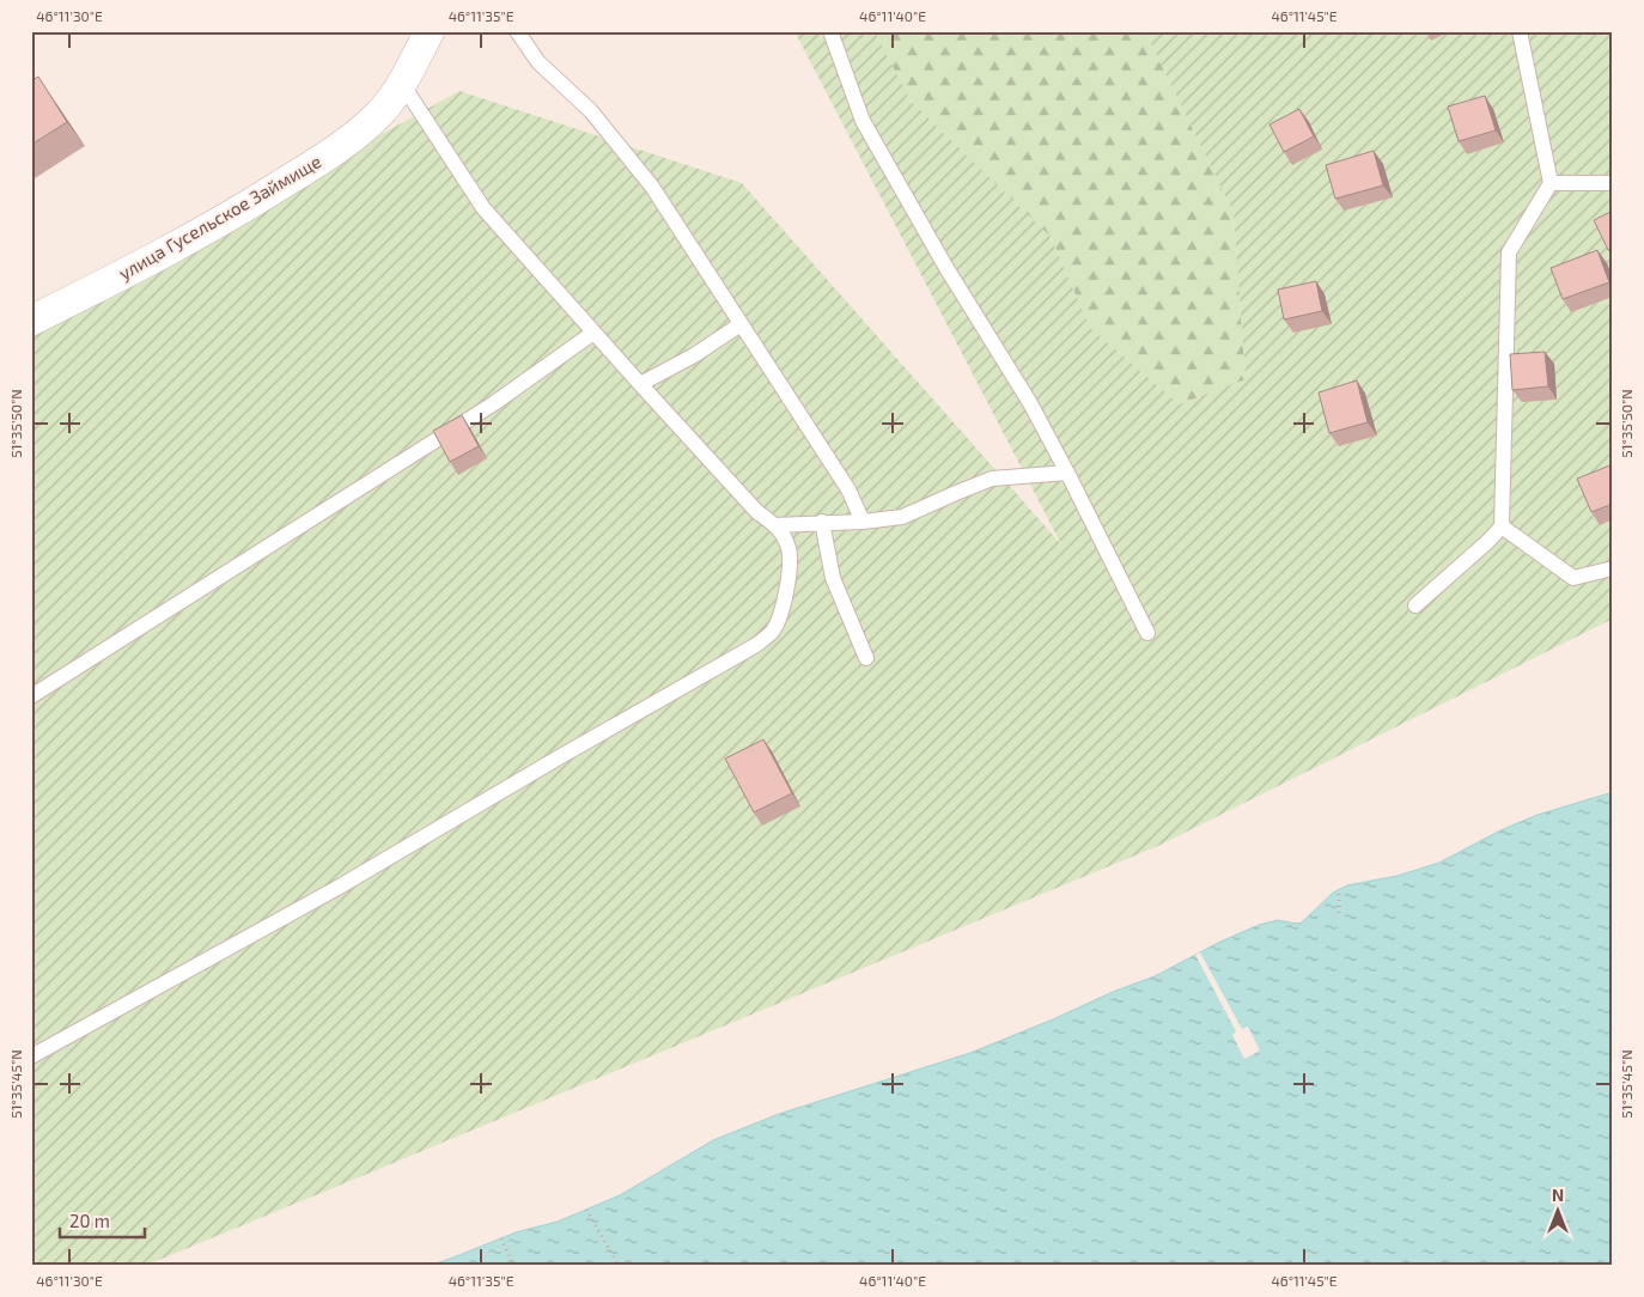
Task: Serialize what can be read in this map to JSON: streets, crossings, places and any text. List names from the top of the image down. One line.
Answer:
{"streets":{"street":["улица Гусельское Займище"]},"scale_bar":"20 m","north":"top","coordinates":["46°11'30\"E","46°11'35\"E","46°11'40\"E","46°11'45\"E","51°35'50\"N","51°35'45\"N"]}
